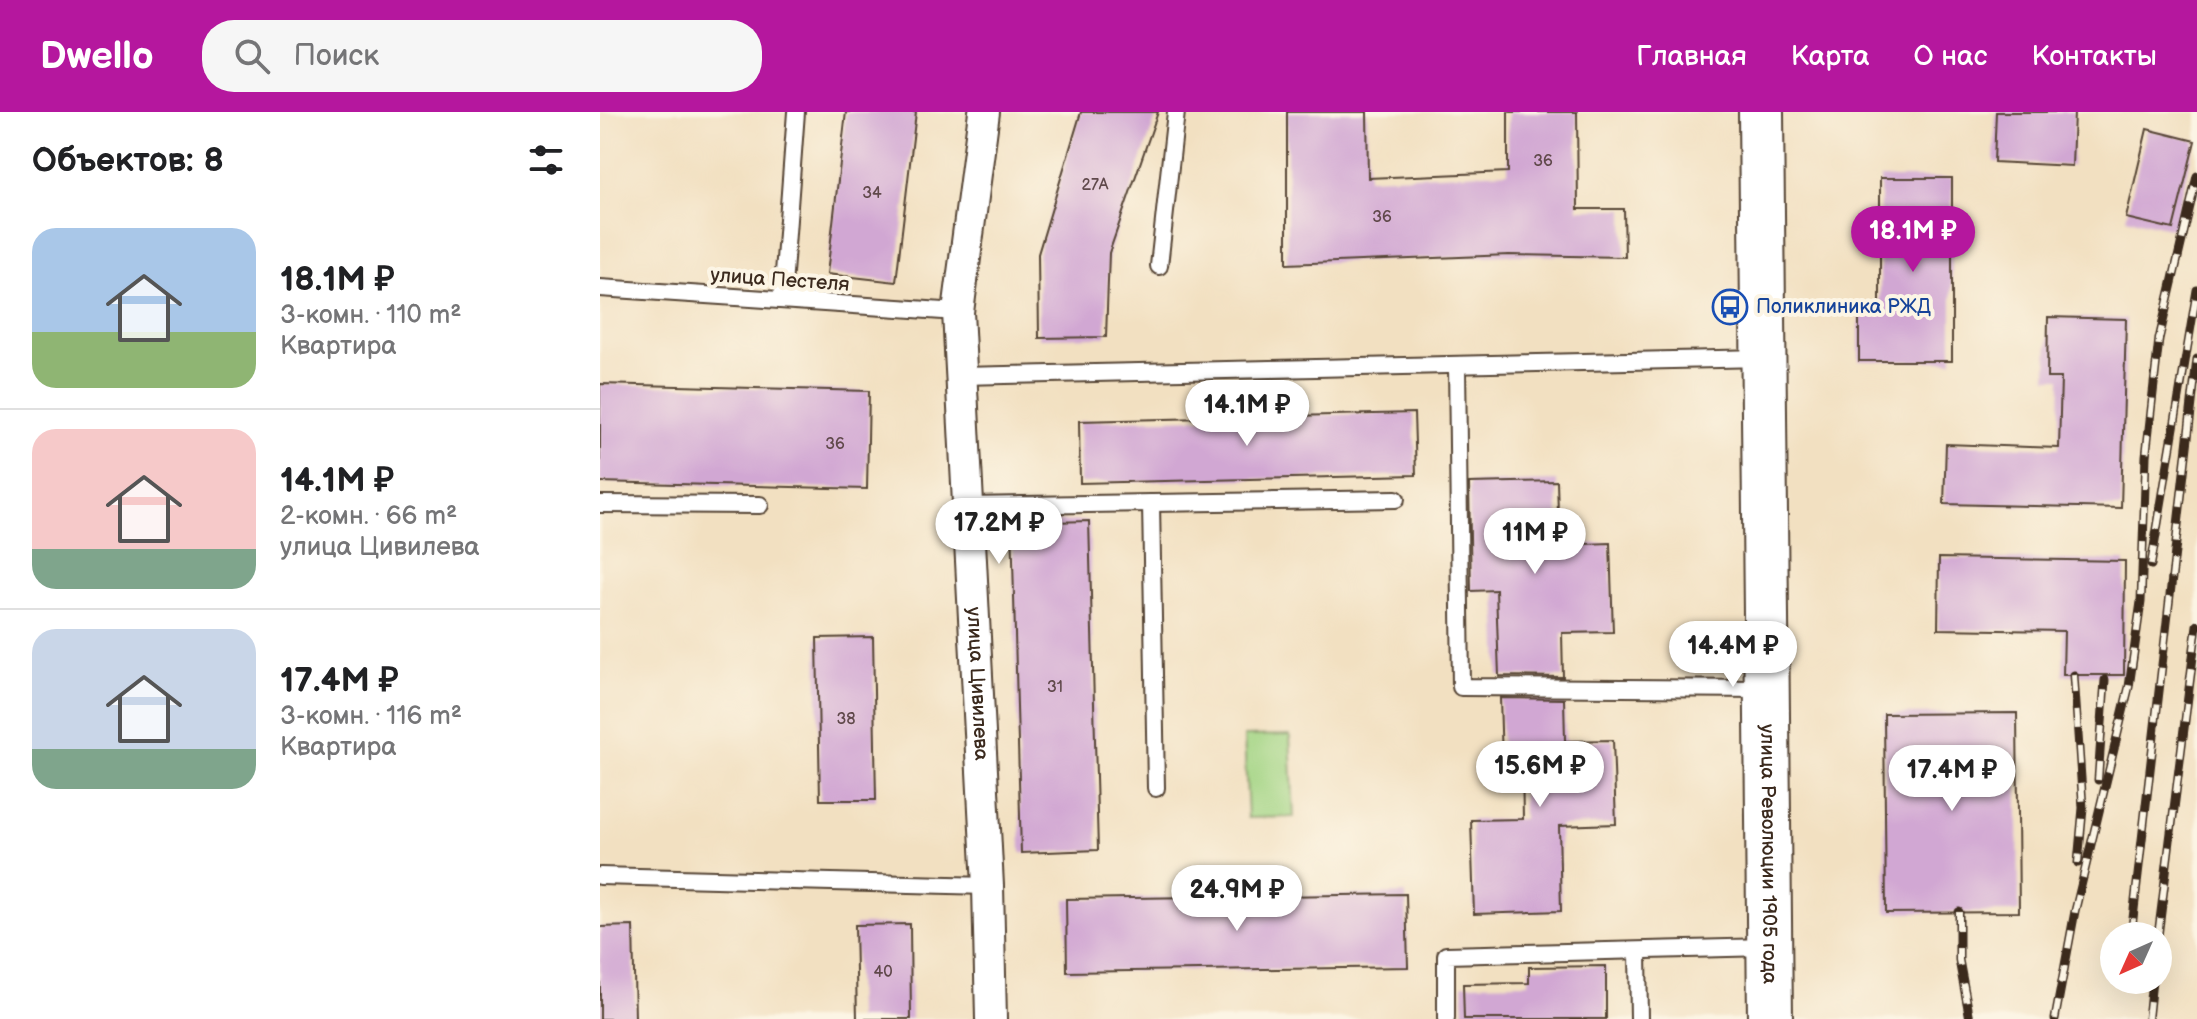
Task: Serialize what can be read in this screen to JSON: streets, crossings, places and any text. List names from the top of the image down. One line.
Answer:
{"streets":{"main road":["улица Революции 1905 года"],"street":["улица Цивилева"],"lane":["улица Пестеля"]},"crossings":[["улица Пестеля","улица Цивилева"]],"places":{"bus stop":["Поликлиника РЖД"]},"house_numbers":["36","27А","34","36","36","31","38","40"],"north":"bottom left","page":{"header":"Dwello","search":"Поиск","nav":["Главная","Карта","О нас","Контакты"],"heading":"Объектов: 8","price":["18.1M ₽","14.1M ₽","17.2M ₽","11M ₽","14.4M ₽","15.6M ₽","17.4M ₽","24.9M ₽"],"list":[{"name":"18.1M ₽","note":"3-комн. · 110 m² · Квартира"},{"name":"14.1M ₽","note":"2-комн. · 66 m² · улица Цивилева"},{"name":"17.4M ₽","note":"3-комн. · 116 m² · Квартира"}]}}
